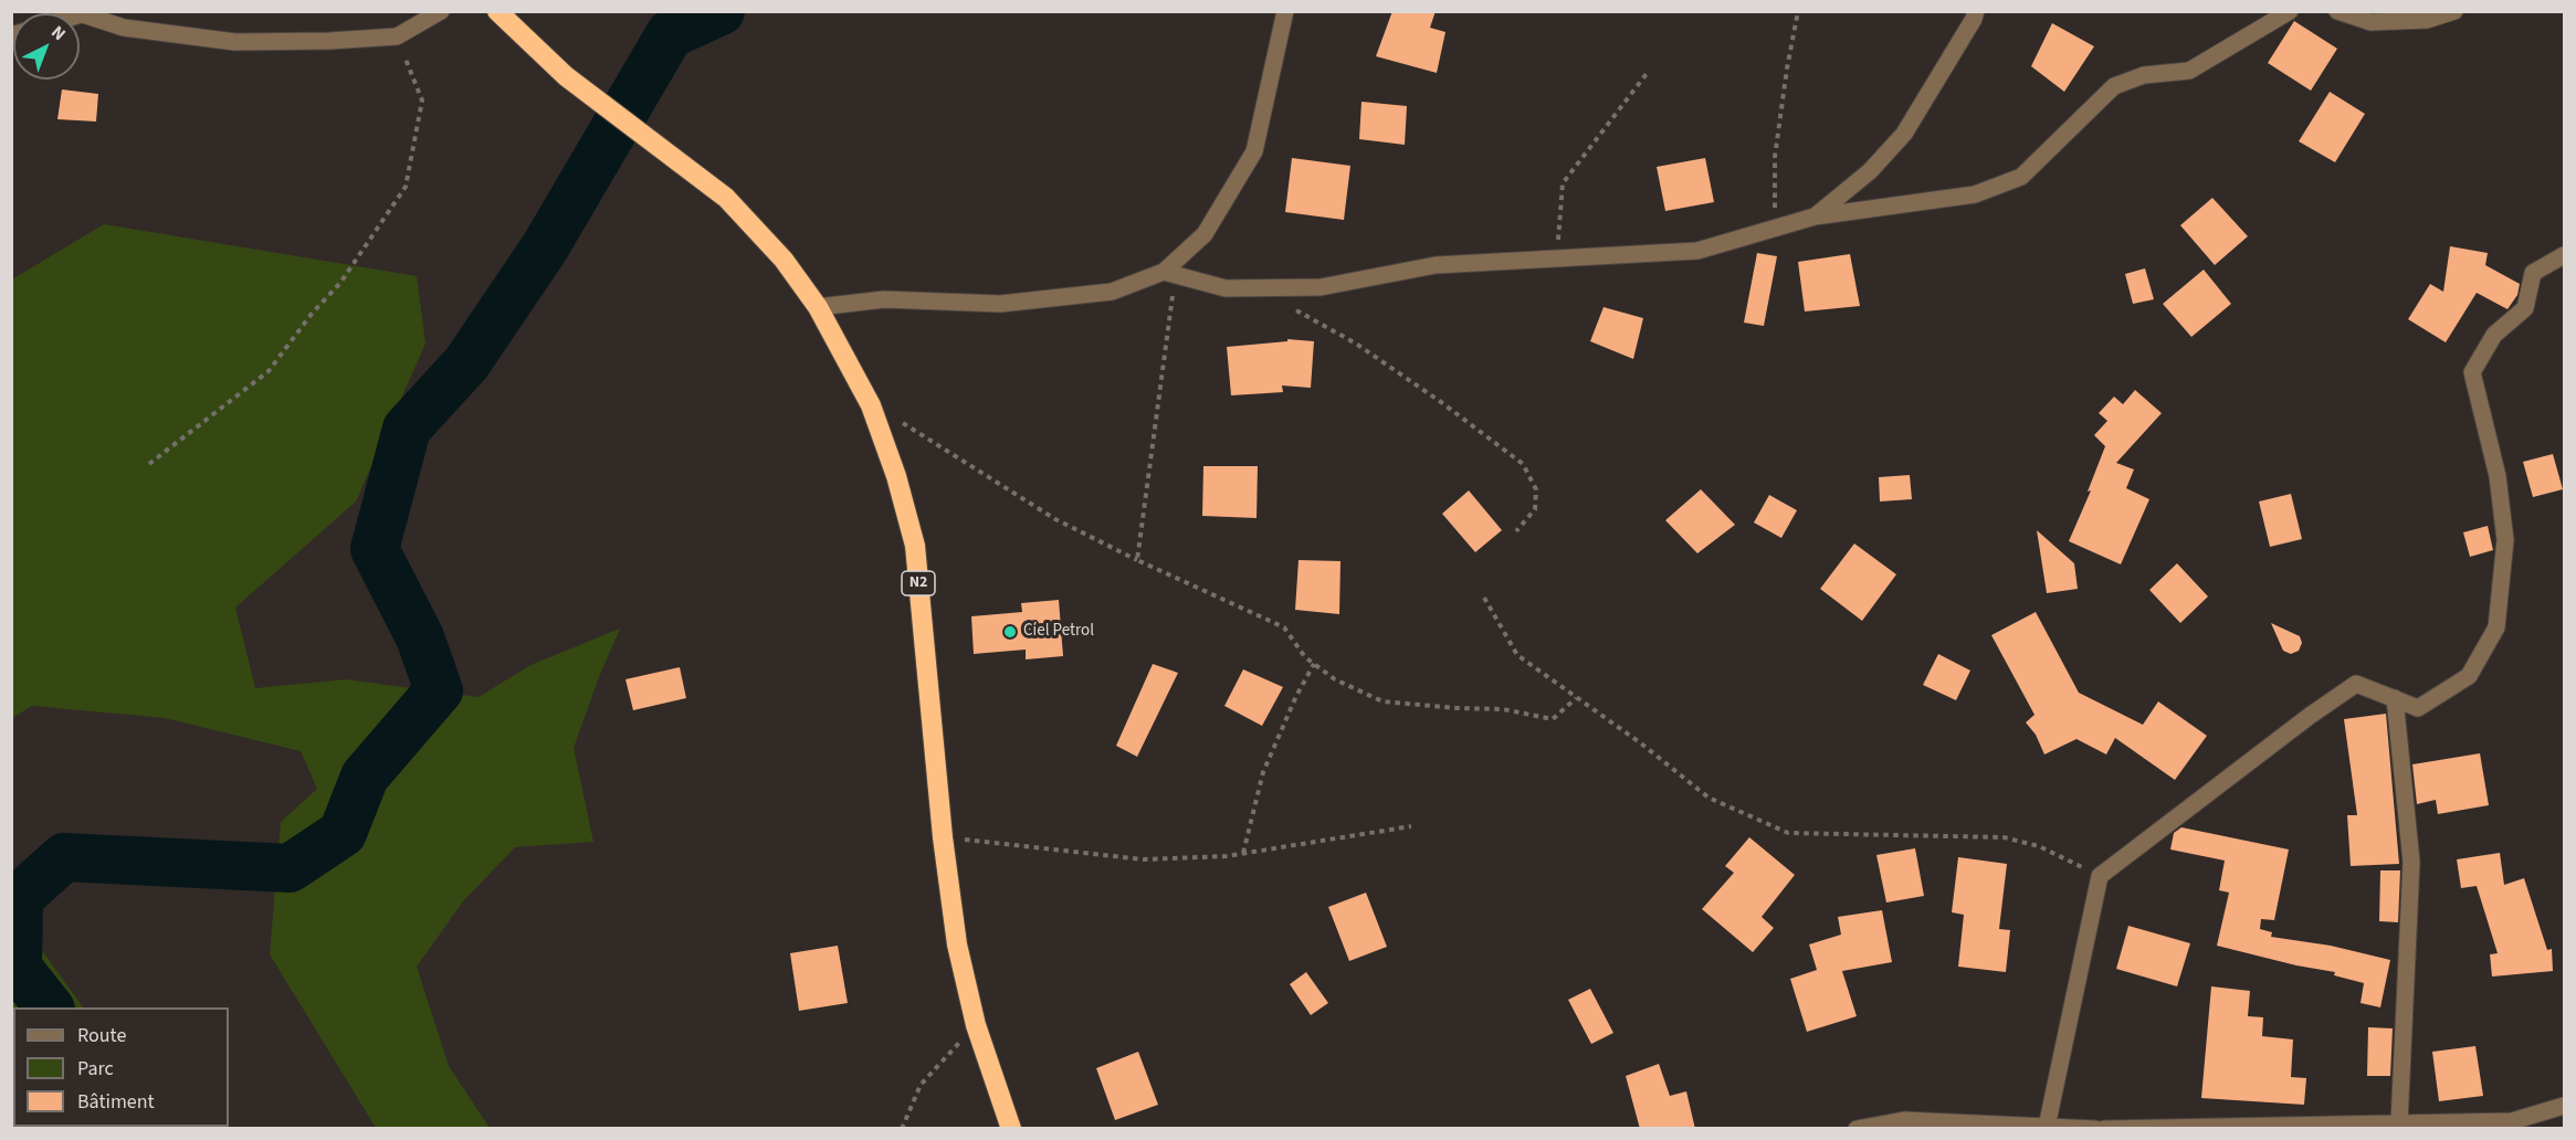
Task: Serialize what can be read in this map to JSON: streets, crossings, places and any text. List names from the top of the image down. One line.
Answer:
{"streets":{"highway":["N2"]},"places":["Ciel Petrol"],"legend":["Route","Parc","Bâtiment"],"north":"top right"}
